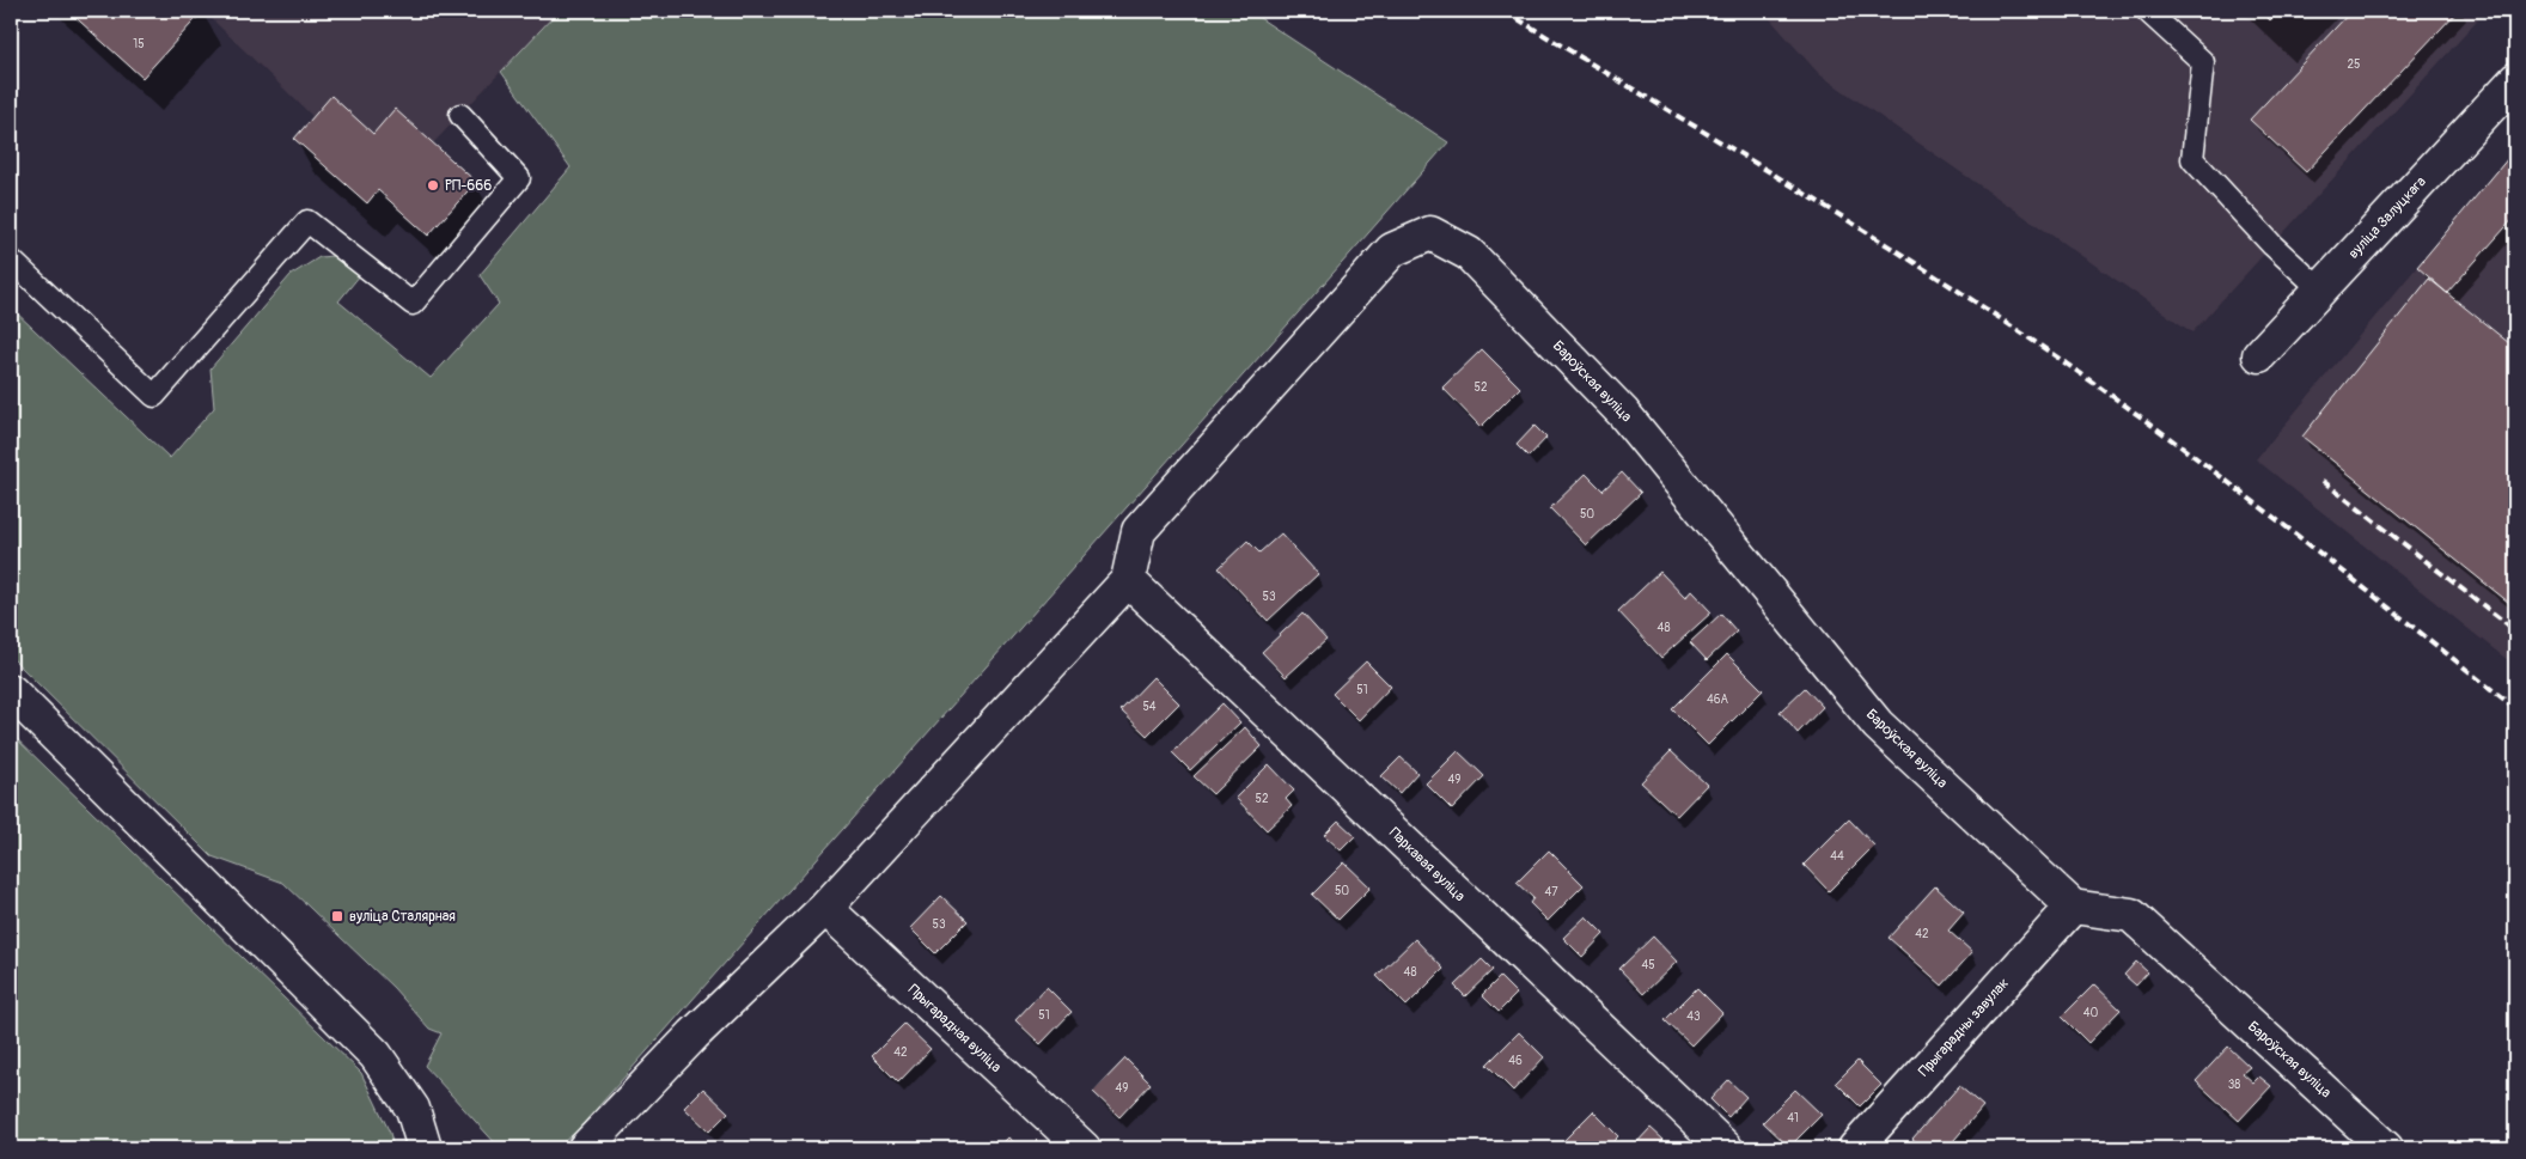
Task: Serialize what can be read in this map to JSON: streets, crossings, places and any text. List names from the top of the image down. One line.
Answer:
{"streets":{"street":["вуліца Залуцкага","Бароўская вуліца","Паркавая вуліца","Прыгарадны завулак","Прыгарадная вуліца"]},"crossings":[["Бароўская вуліца","Паркавая вуліца"],["Бароўская вуліца","Прыгарадны завулак"]],"places":{"other":["РП-666"],"transit":["вуліца Сталярная"]},"house_numbers":["15","25","52","50","53","48","51","46А","54","49","52","44","50","47","53","42","45","48","40","51","43","42","46","38","49","41"]}
